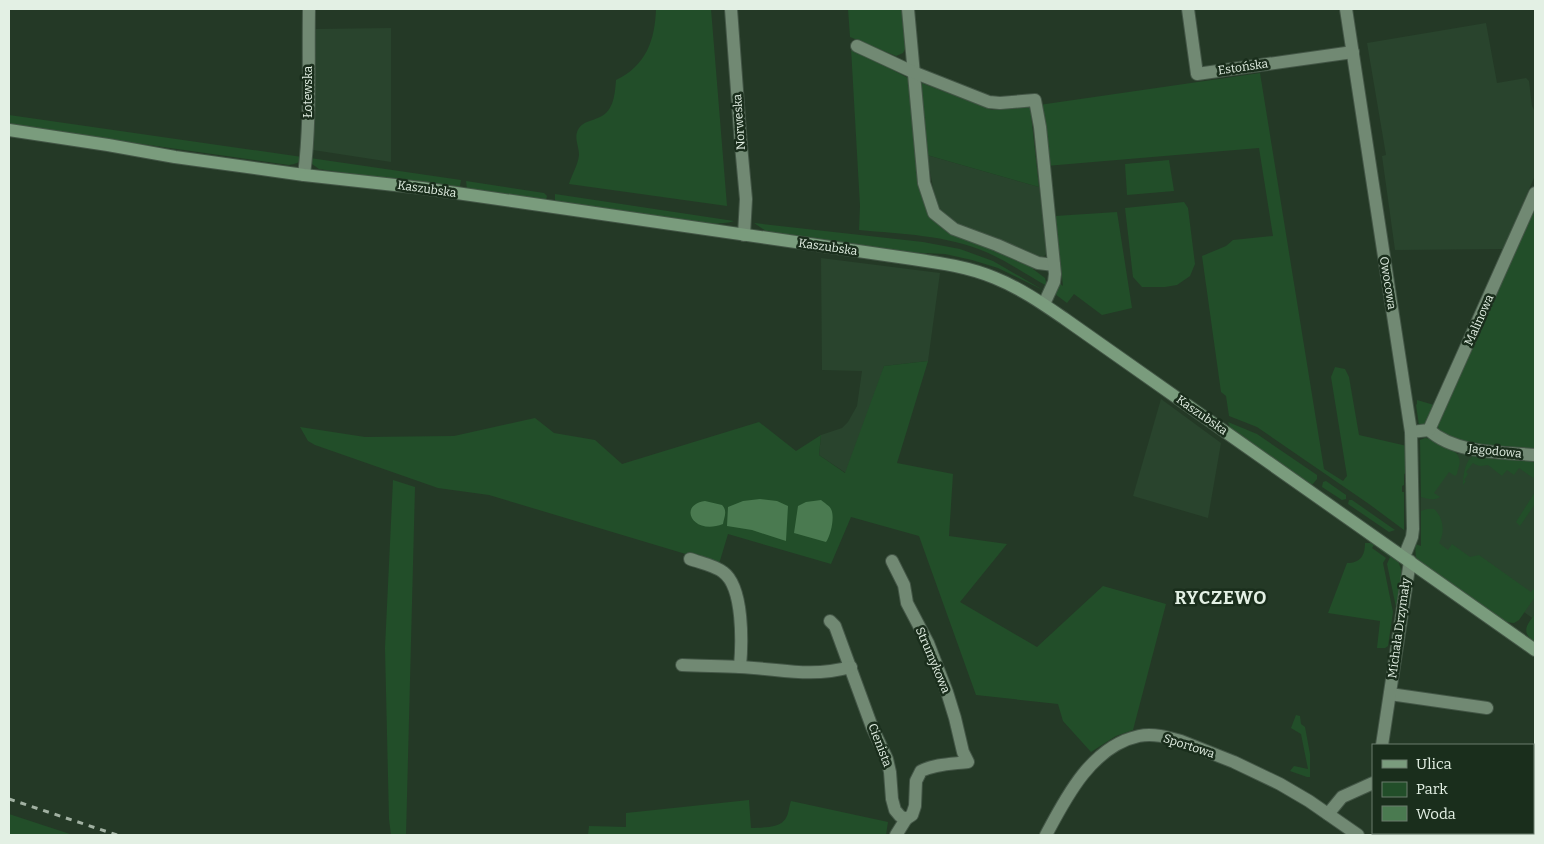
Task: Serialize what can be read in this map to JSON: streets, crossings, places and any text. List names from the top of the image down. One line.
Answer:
{"streets":{"main road":["Kaszubska"],"street":["Estońska","Łotewska","Norweska","Owocowa","Malinowa","Jagodowa","Michała Drzymały","Strumykowa","Cienista","Sportowa"]},"crossings":[["Estońska","Owocowa"],["Łotewska","Kaszubska"],["Norweska","Kaszubska"],["Kaszubska","Owocowa"],["Kaszubska","Michała Drzymały"],["Owocowa","Michała Drzymały"],["Malinowa","Jagodowa"],["Strumykowa","Cienista"]],"districts":["RYCZEWO"],"legend":["Ulica","Park","Woda"]}
